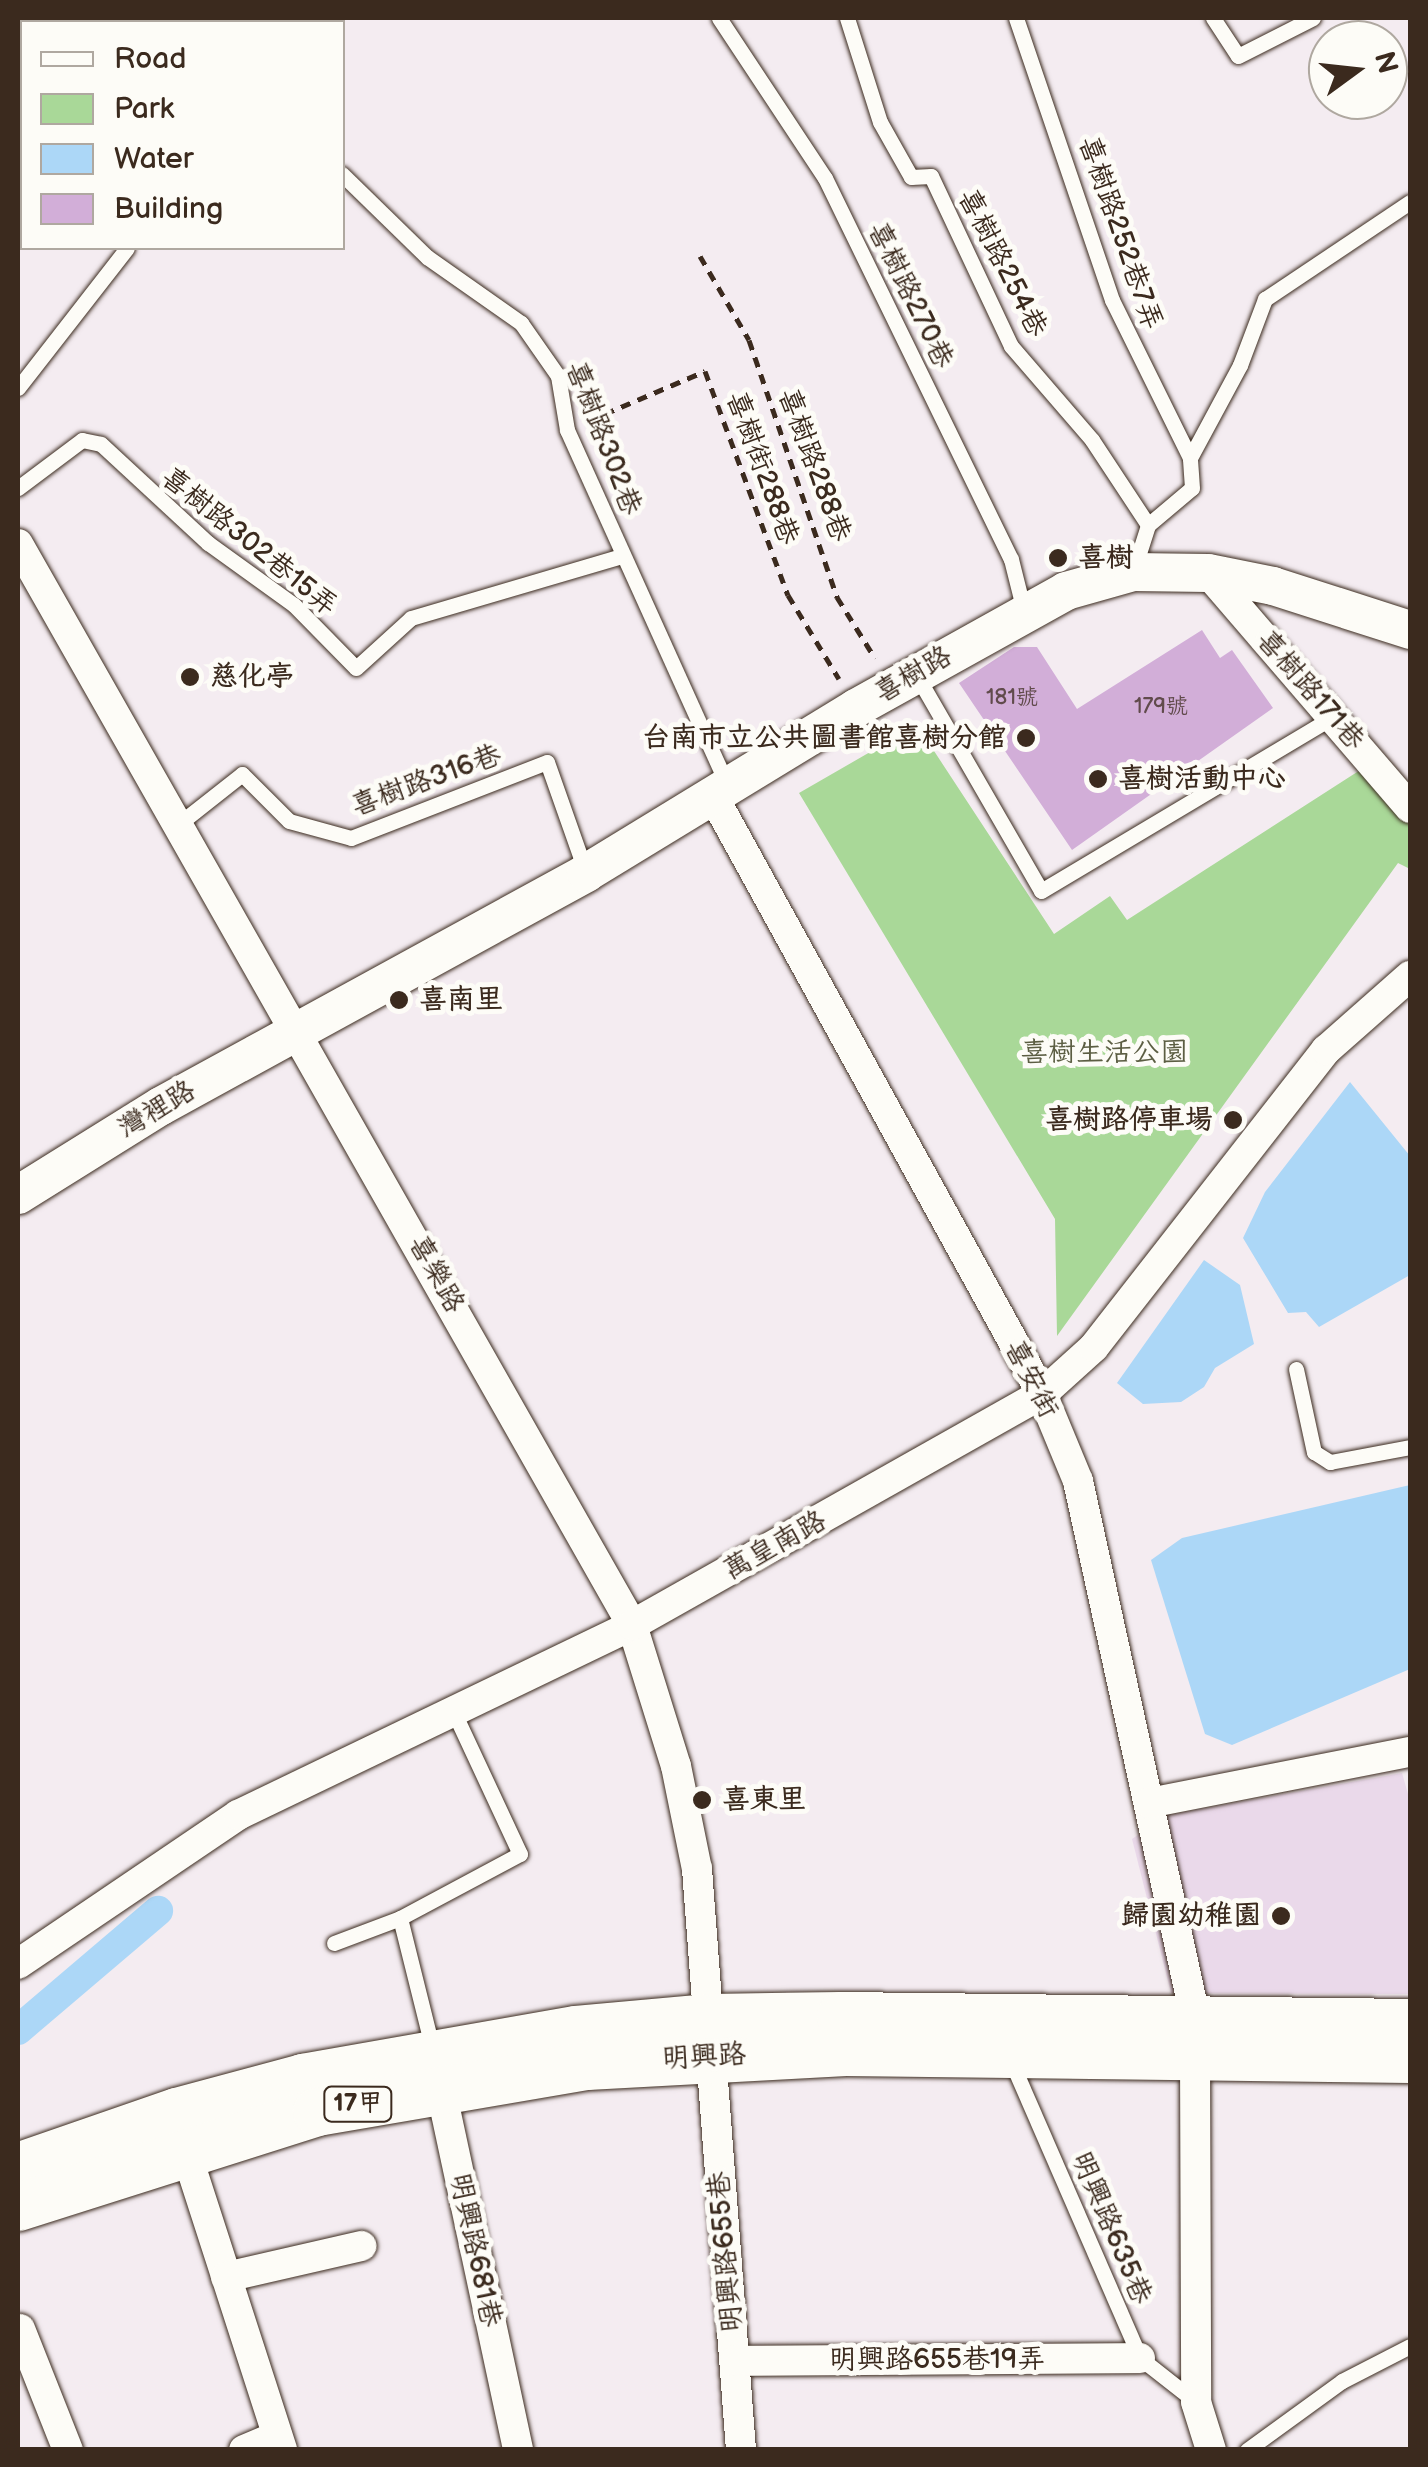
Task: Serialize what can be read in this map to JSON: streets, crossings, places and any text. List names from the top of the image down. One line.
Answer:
{"streets":{"main road":["明興路","17甲"],"street":["喜樹路","喜樹路171巷","灣裡路","喜樂路","喜安街","萬皇南路","明興路681巷","明興路655巷","明興路655巷19弄"],"lane":["喜樹路252巷7弄","喜樹路254巷","喜樹路270巷","喜樹路302巷","喜樹路302巷15弄","喜樹路316巷","明興路635巷"],"path":["喜樹路288巷","喜樹街288巷"]},"crossings":[["喜樹路270巷","喜樹路"],["喜樹路302巷","喜樹街288巷"],["喜樹路302巷","喜樹路302巷15弄"],["喜樹路302巷","喜樹路"],["喜樹路302巷","喜安街"],["喜樹路288巷","喜樹路"],["喜樹街288巷","喜樹路"],["喜樹路","喜樹路171巷"],["喜樹路","喜樹路316巷"],["喜樹路","灣裡路"],["喜樹路","喜樂路"],["喜樹路","喜安街"],["喜樹路316巷","喜樂路"],["灣裡路","喜樂路"],["喜樂路","萬皇南路"],["喜樂路","明興路"],["喜樂路","明興路655巷"],["喜安街","萬皇南路"],["喜安街","明興路"],["喜安街","明興路635巷"],["明興路","明興路635巷"],["明興路","明興路681巷"],["明興路","明興路655巷"],["明興路635巷","明興路655巷19弄"],["明興路655巷","明興路655巷19弄"]],"parks":["喜樹生活公園"],"places":["喜樹","慈化亭","台南市立公共圖書館喜樹分館","喜樹活動中心","喜南里","喜樹路停車場","喜東里","歸園幼稚園"],"house_numbers":["181號","179號"],"legend":["Road","Park","Water","Building"],"north":"right"}
